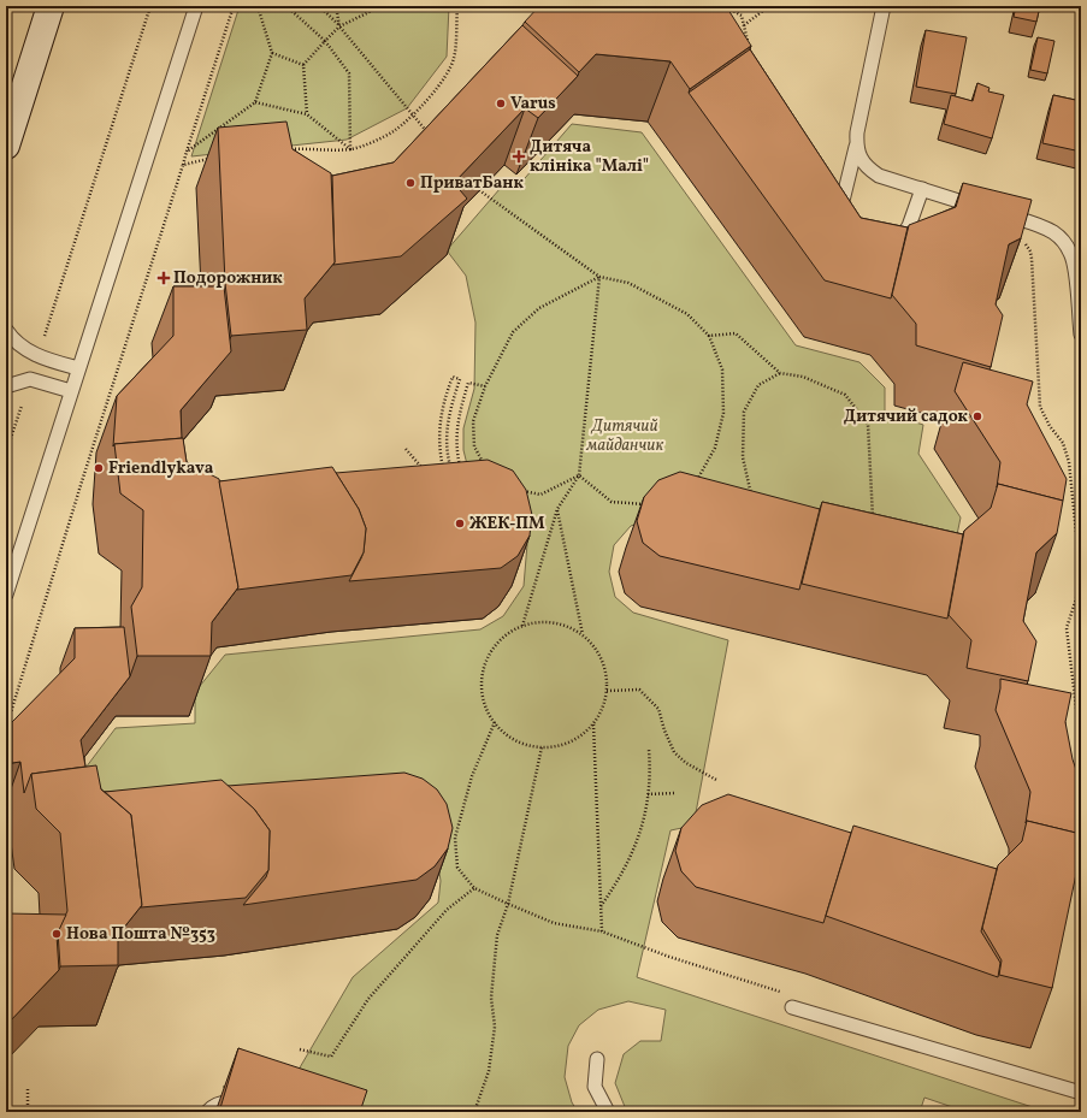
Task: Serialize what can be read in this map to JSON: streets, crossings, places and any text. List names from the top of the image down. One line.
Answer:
{"parks":["Дитячий майданчик"],"places":{"other":["Varus","ПриватБанк","Дитячий садок","Friendlykava","ЖЕК-ПМ","Нова Пошта №353"],"health":["Дитяча клініка \"Малі\"","Подорожник"]}}
